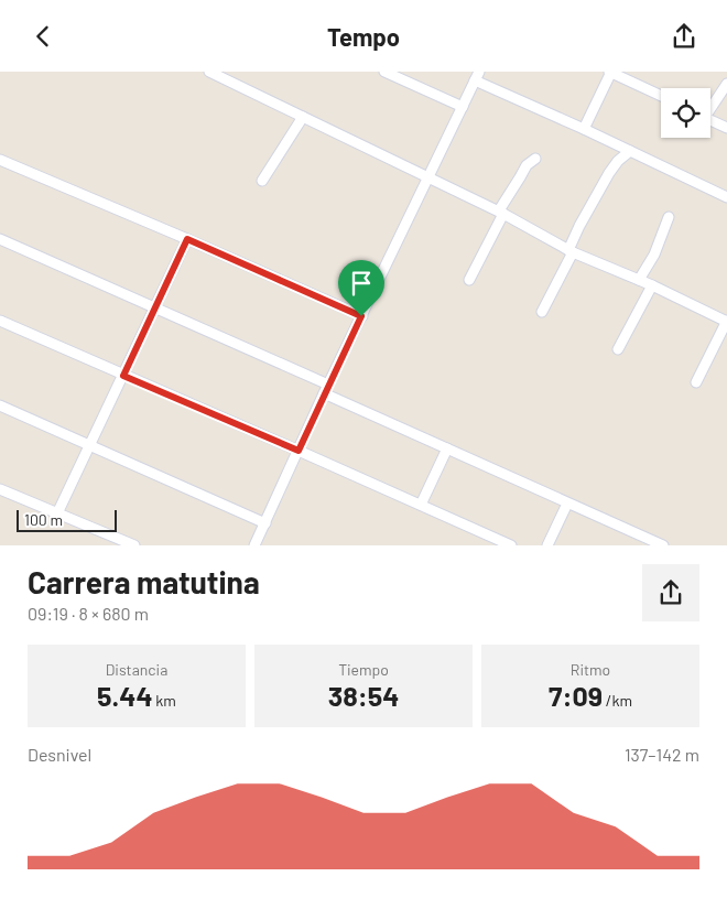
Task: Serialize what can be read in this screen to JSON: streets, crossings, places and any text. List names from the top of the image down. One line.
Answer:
{"scale_bar":"100 m","page":{"header":"Tempo","scale":"100 m","heading":["Carrera matutina","09:19 · 8 × 680 m"],"stats":[["Distancia","5.44 km"],["Tiempo","38:54"],["Ritmo","7:09 /km"]],"chart":["Desnivel","137–142 m"]}}
